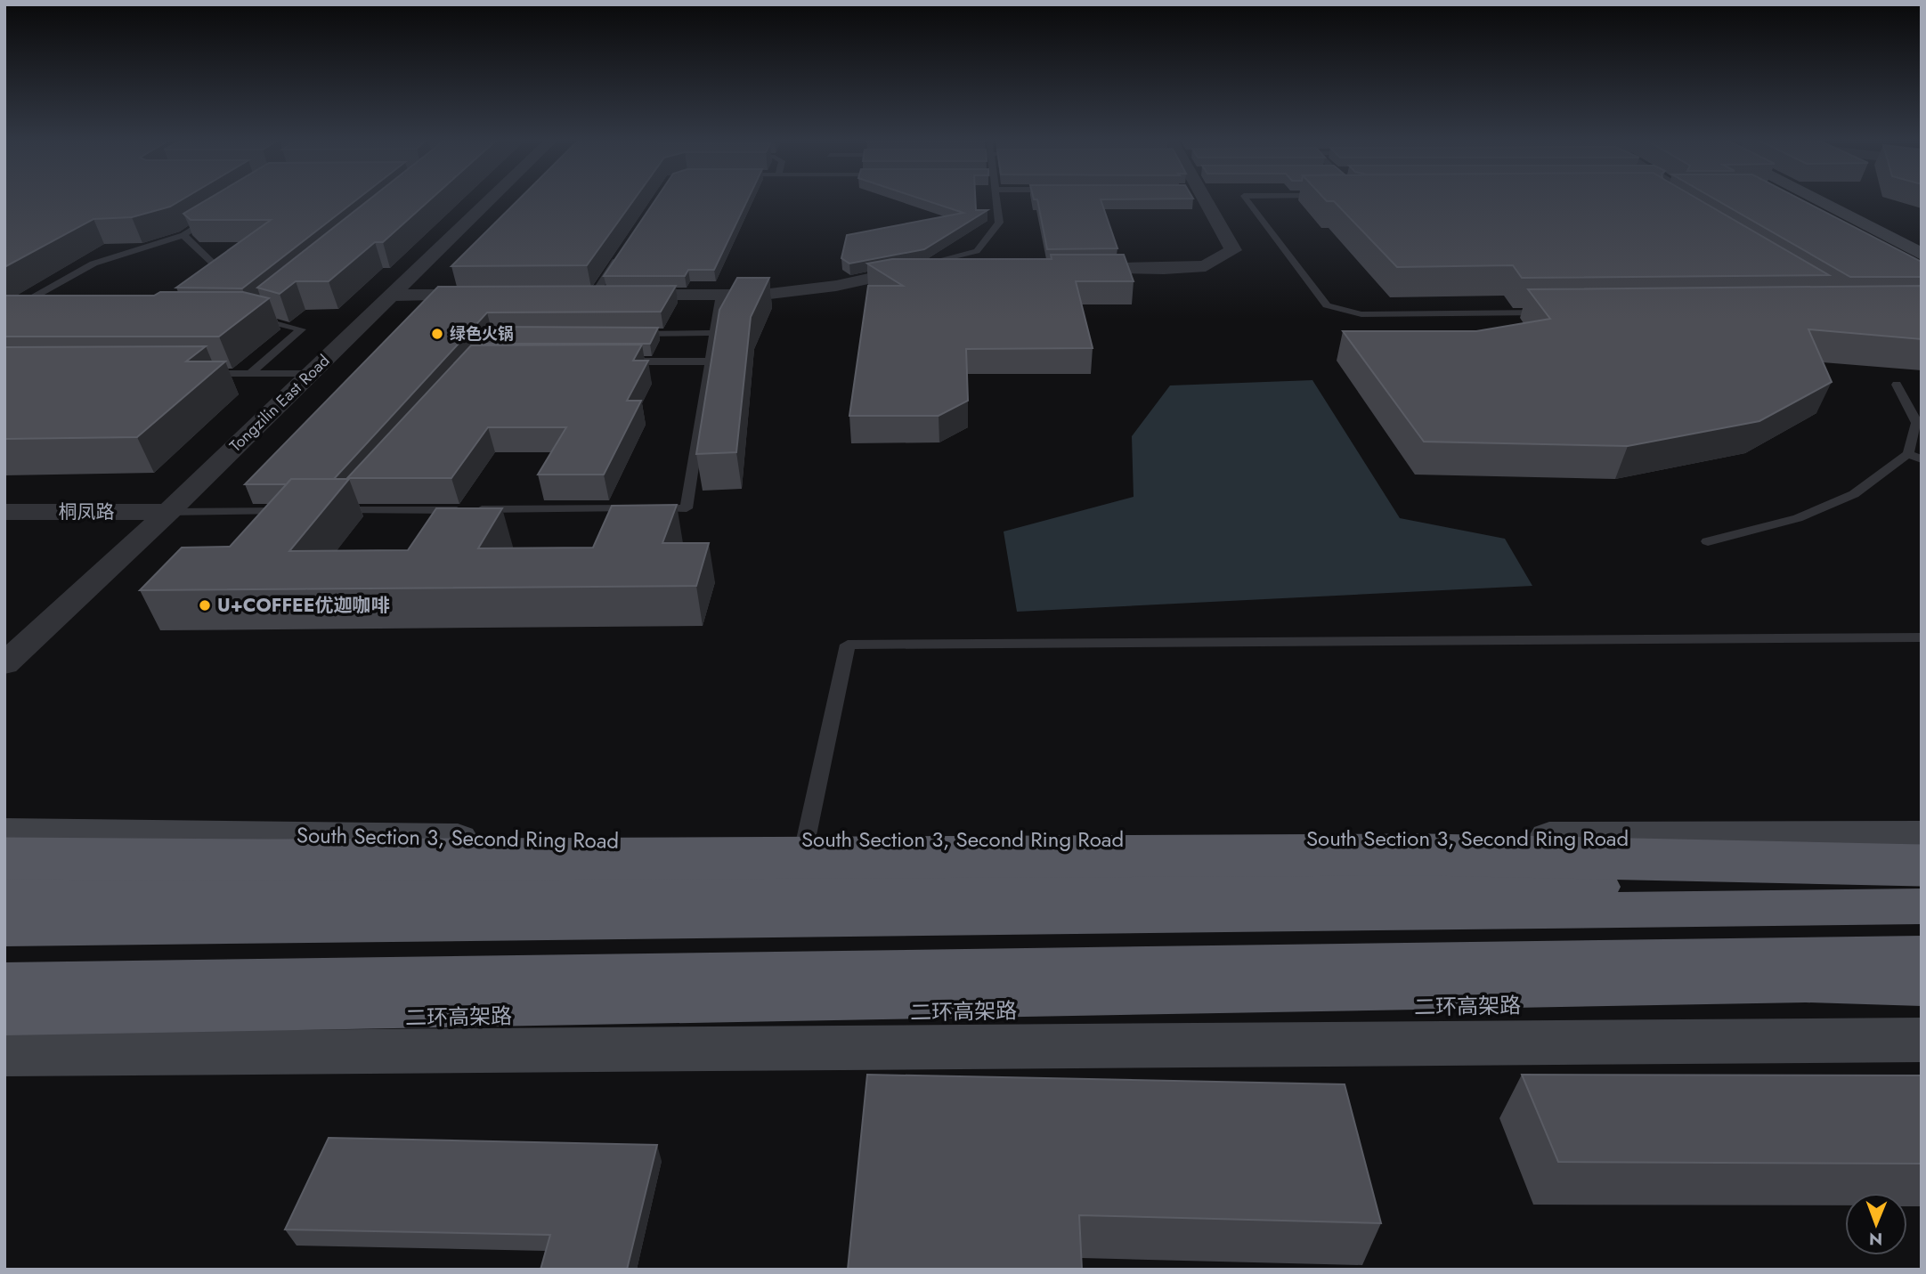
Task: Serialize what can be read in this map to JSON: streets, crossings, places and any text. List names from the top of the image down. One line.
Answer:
{"streets":{"highway":["二环高架路"],"main road":["South Section 3, Second Ring Road"],"street":["Tongzilin East Road","桐凤路"]},"crossings":[["Tongzilin East Road","桐凤路"]],"places":["绿色火锅","U+COFFEE优迦咖啡"],"north":"bottom"}
